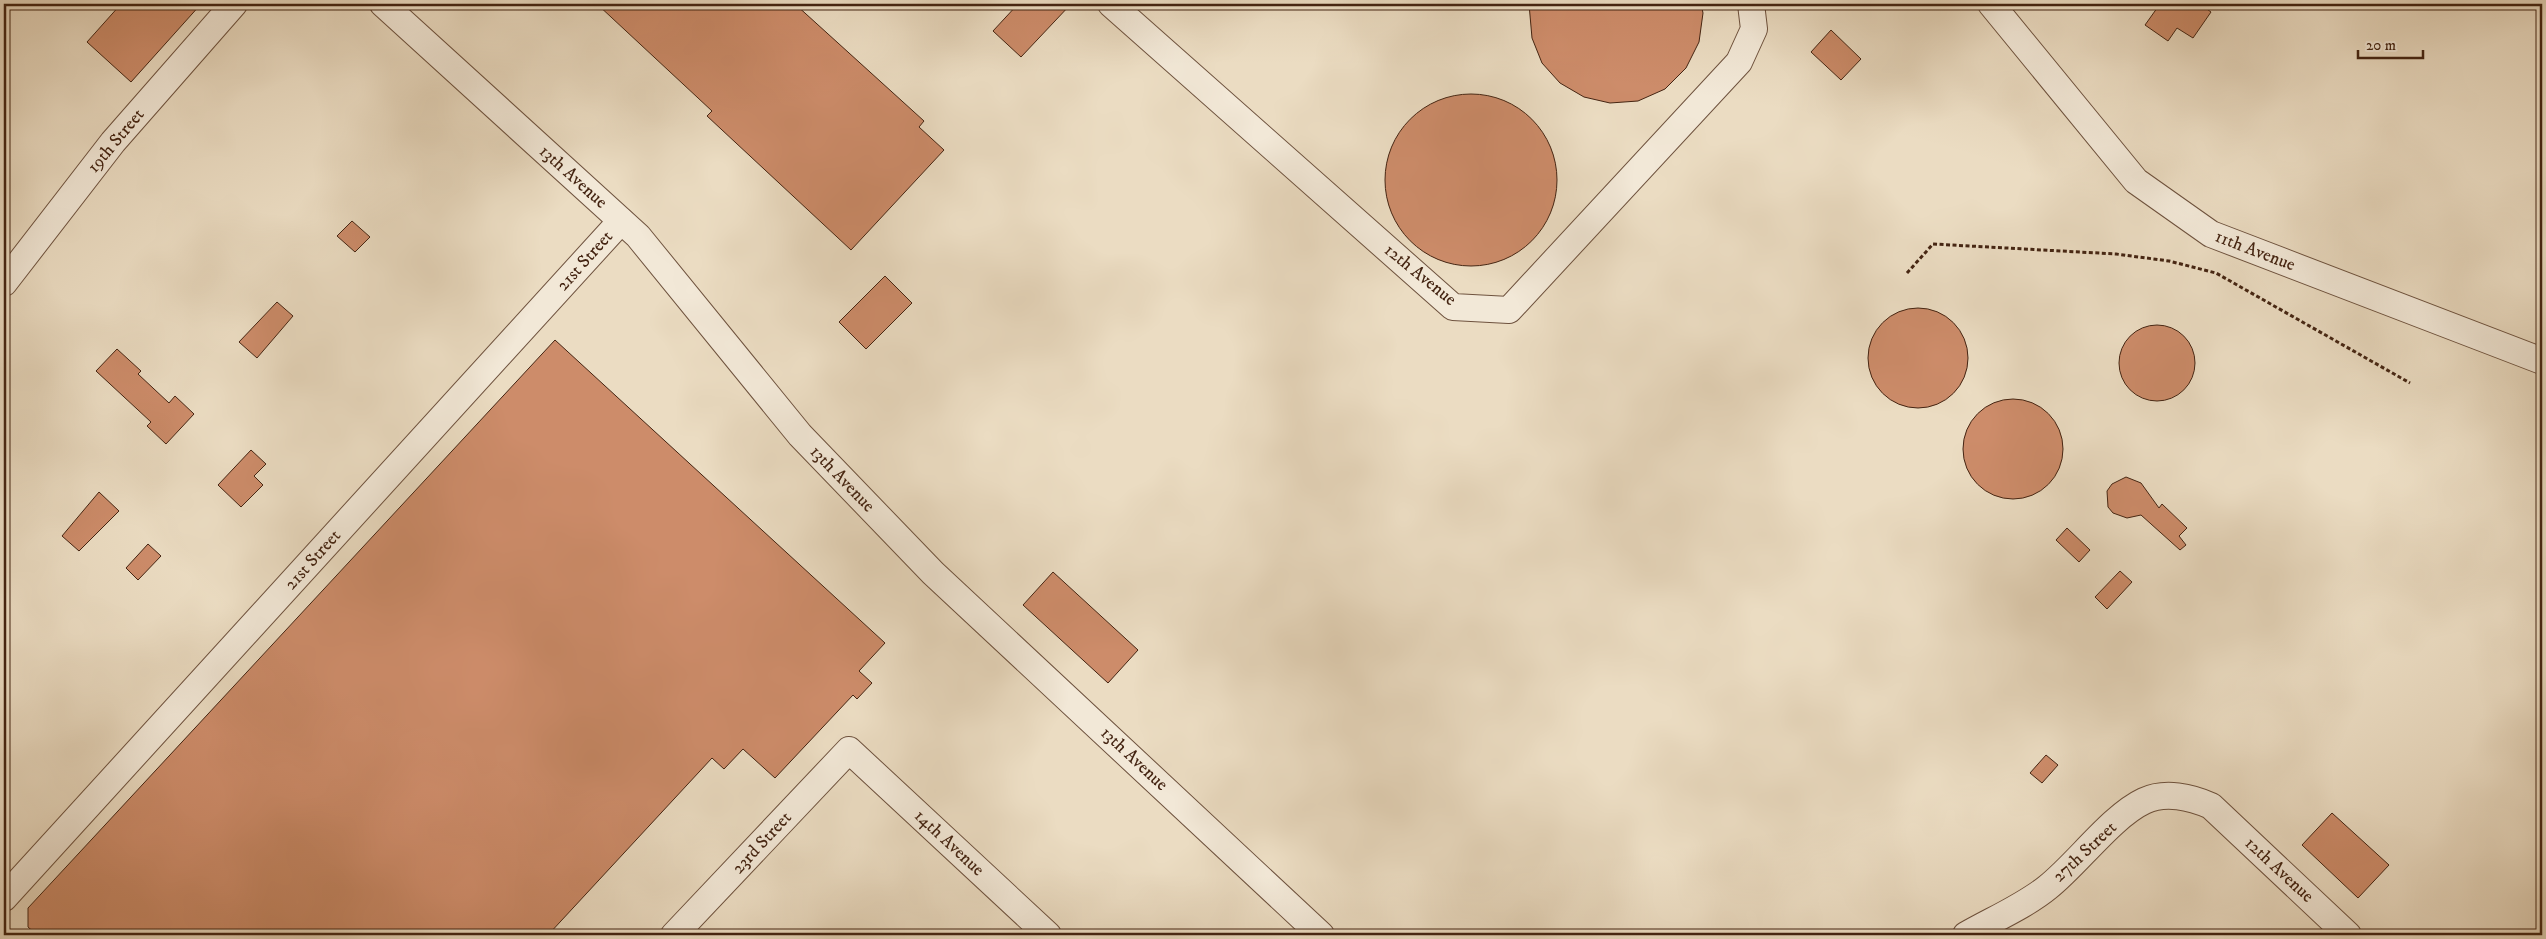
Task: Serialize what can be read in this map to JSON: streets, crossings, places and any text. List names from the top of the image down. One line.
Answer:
{"streets":{"lane":["19th Street","13th Avenue","11th Avenue","21st Street","12th Avenue","23rd Street","14th Avenue","27th Street"]},"crossings":[["13th Avenue","21st Street"],["12th Avenue","27th Street"],["23rd Street","14th Avenue"]],"scale_bar":"20 m"}
